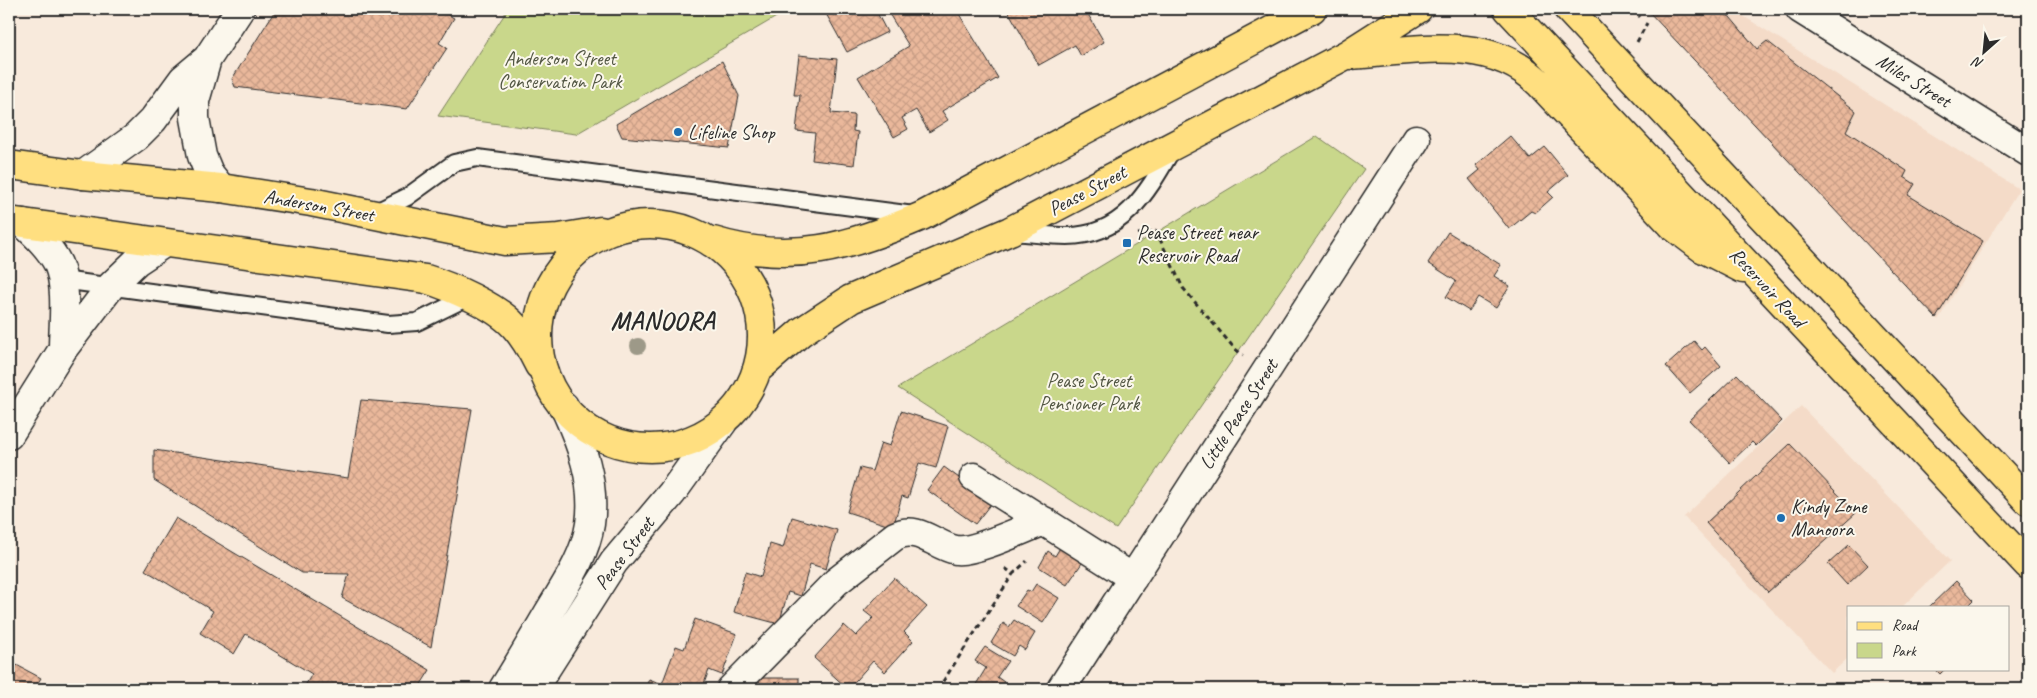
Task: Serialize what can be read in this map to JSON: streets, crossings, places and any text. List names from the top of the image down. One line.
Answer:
{"streets":{"main road":["Pease Street","Anderson Street","Reservoir Road"],"street":["Miles Street","Little Pease Street"]},"districts":["MANOORA"],"parks":["Anderson Street Conservation Park","Pease Street Pensioner Park"],"places":{"other":["Lifeline Shop","Kindy Zone Manoora"],"transit":["Pease Street near Reservoir Road"]},"legend":["Road","Park"],"north":"bottom left"}
